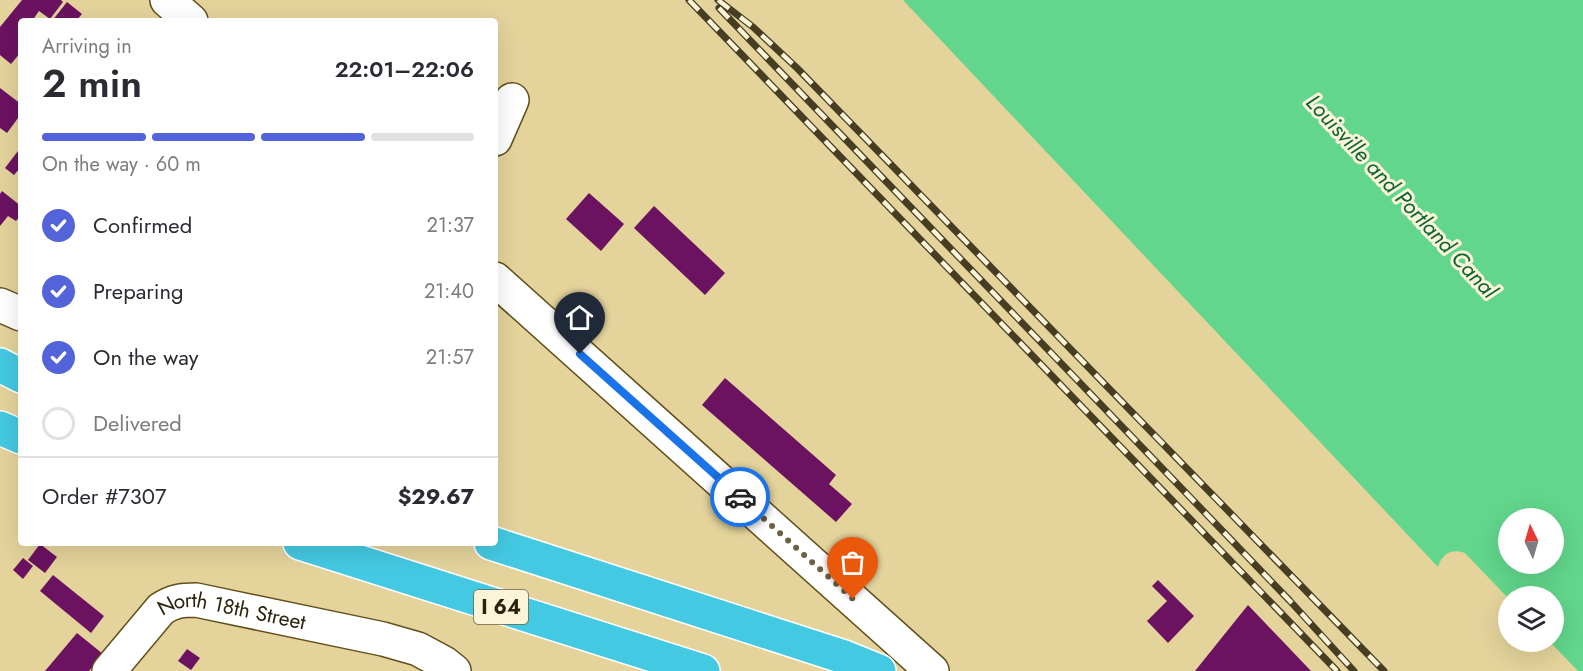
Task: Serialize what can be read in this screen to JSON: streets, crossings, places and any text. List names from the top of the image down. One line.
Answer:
{"streets":{"highway":["I 64"],"street":["North 18th Street"]},"water":["Louisville and Portland Canal"],"north":"top","page":{"heading":["2 min","Arriving in","22:01–22:06"],"panel":["Order #7307","$29.67"],"bar":"On the way · 60 m","list":[["Confirmed","21:37"],["Preparing","21:40"],["On the way","21:57"],"Delivered"]}}
